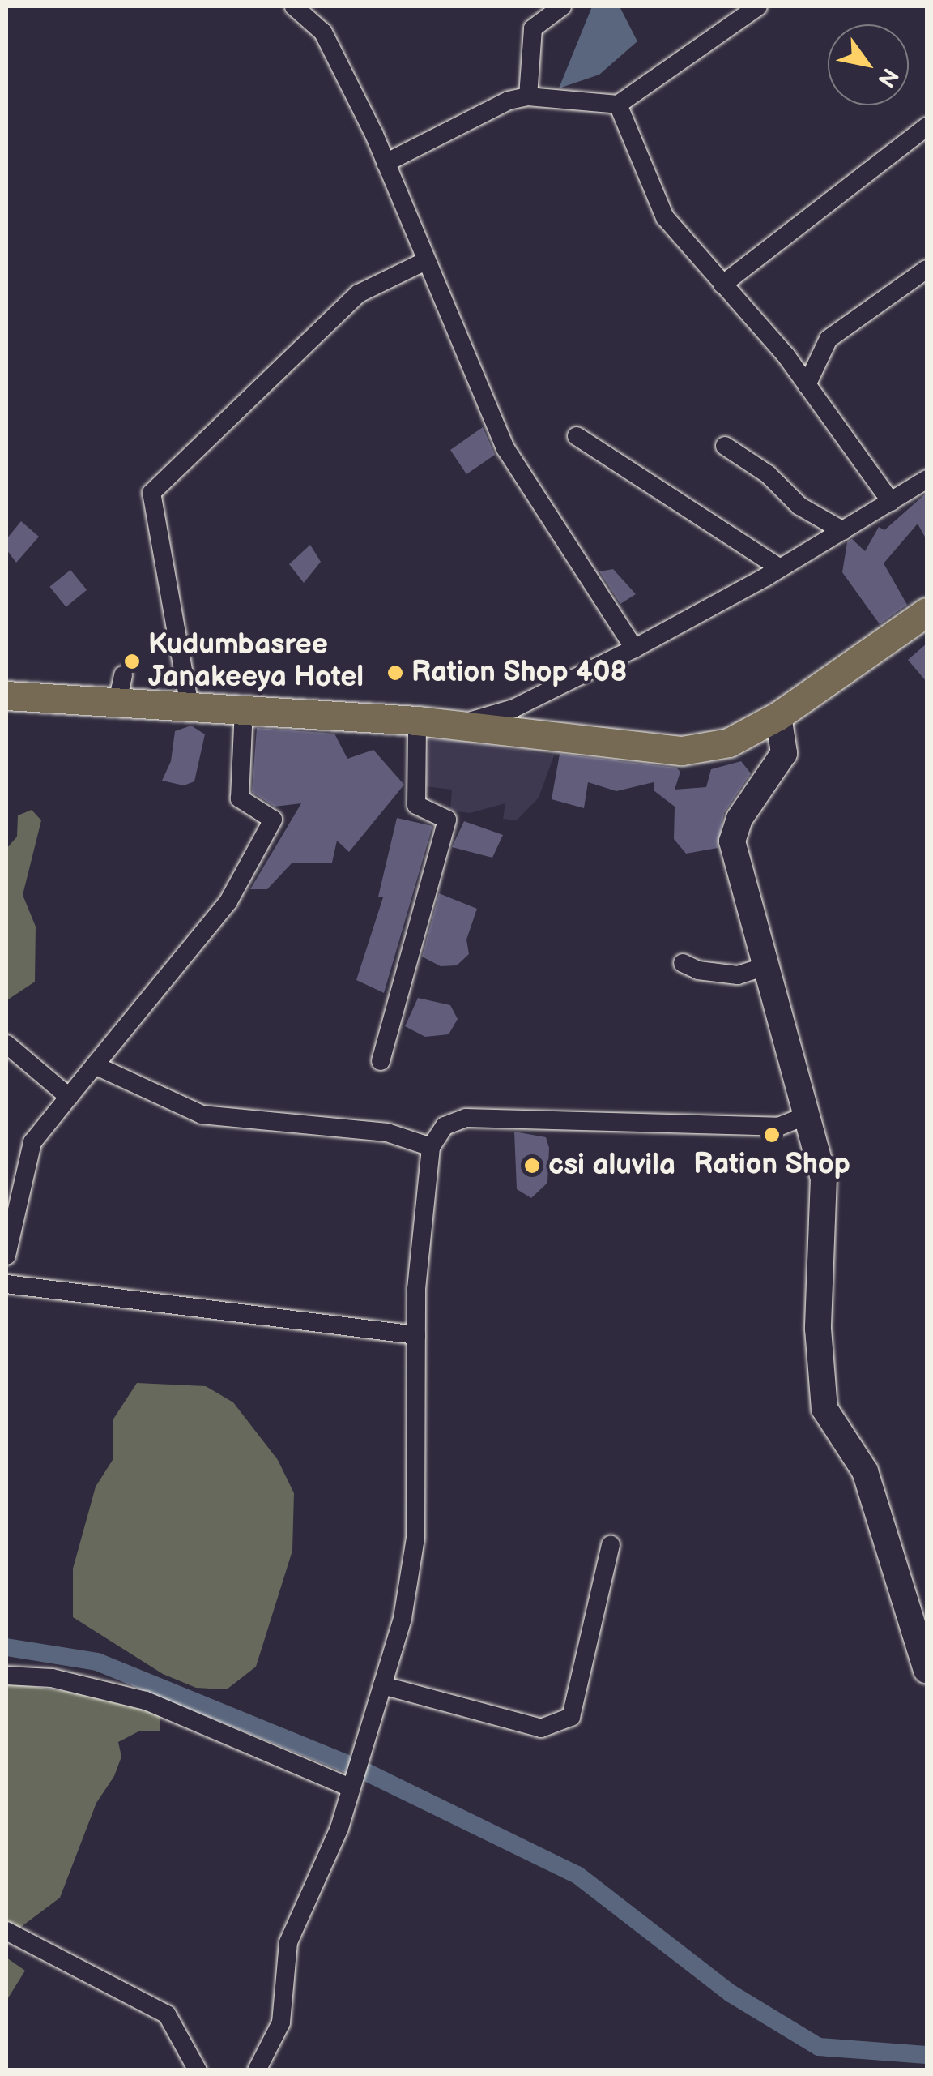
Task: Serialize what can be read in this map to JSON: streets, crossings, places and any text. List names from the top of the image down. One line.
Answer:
{"places":["Kudumbasree Janakeeya Hotel","Ration Shop 408","Ration Shop","csi aluvila"],"north":"bottom right"}
